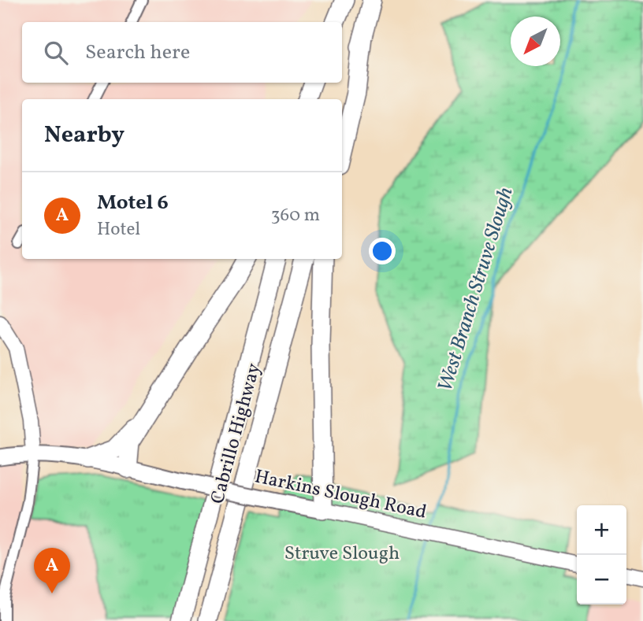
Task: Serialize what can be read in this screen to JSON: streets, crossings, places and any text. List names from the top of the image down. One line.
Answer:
{"streets":{"highway":["Cabrillo Highway"],"main road":["Harkins Slough Road"]},"water":["West Branch Struve Slough"],"parks":["Struve Slough"],"north":"bottom left","page":{"search":"Search here","heading":"Nearby","list":[{"mark":"A","name":"Motel 6","note":"Hotel","value":"360 m"}],"map_buttons":["+","−"],"pins":"A"}}
